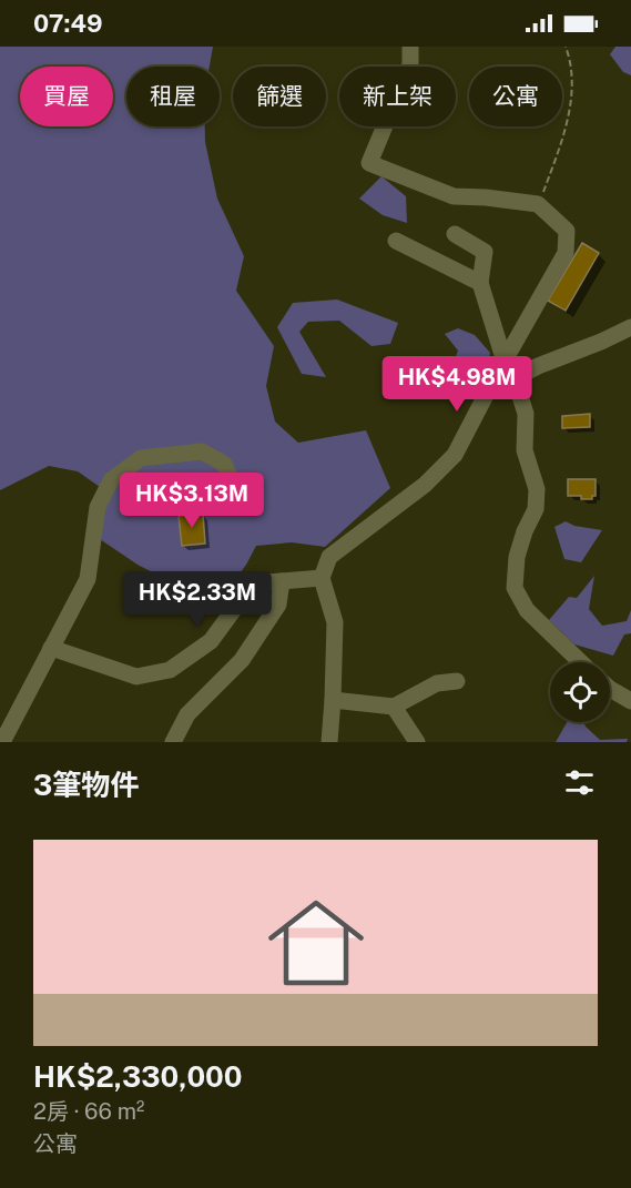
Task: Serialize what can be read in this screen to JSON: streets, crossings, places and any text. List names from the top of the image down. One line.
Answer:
{"page":{"status":"07:49","chip":["買屋","租屋","篩選","新上架","公寓"],"price":["HK$4.98M","HK$3.13M","HK$2.33M"],"heading":"3筆物件","list":[{"name":"HK$2,330,000","note":"2房 · 66 m² · 公寓"}]}}
